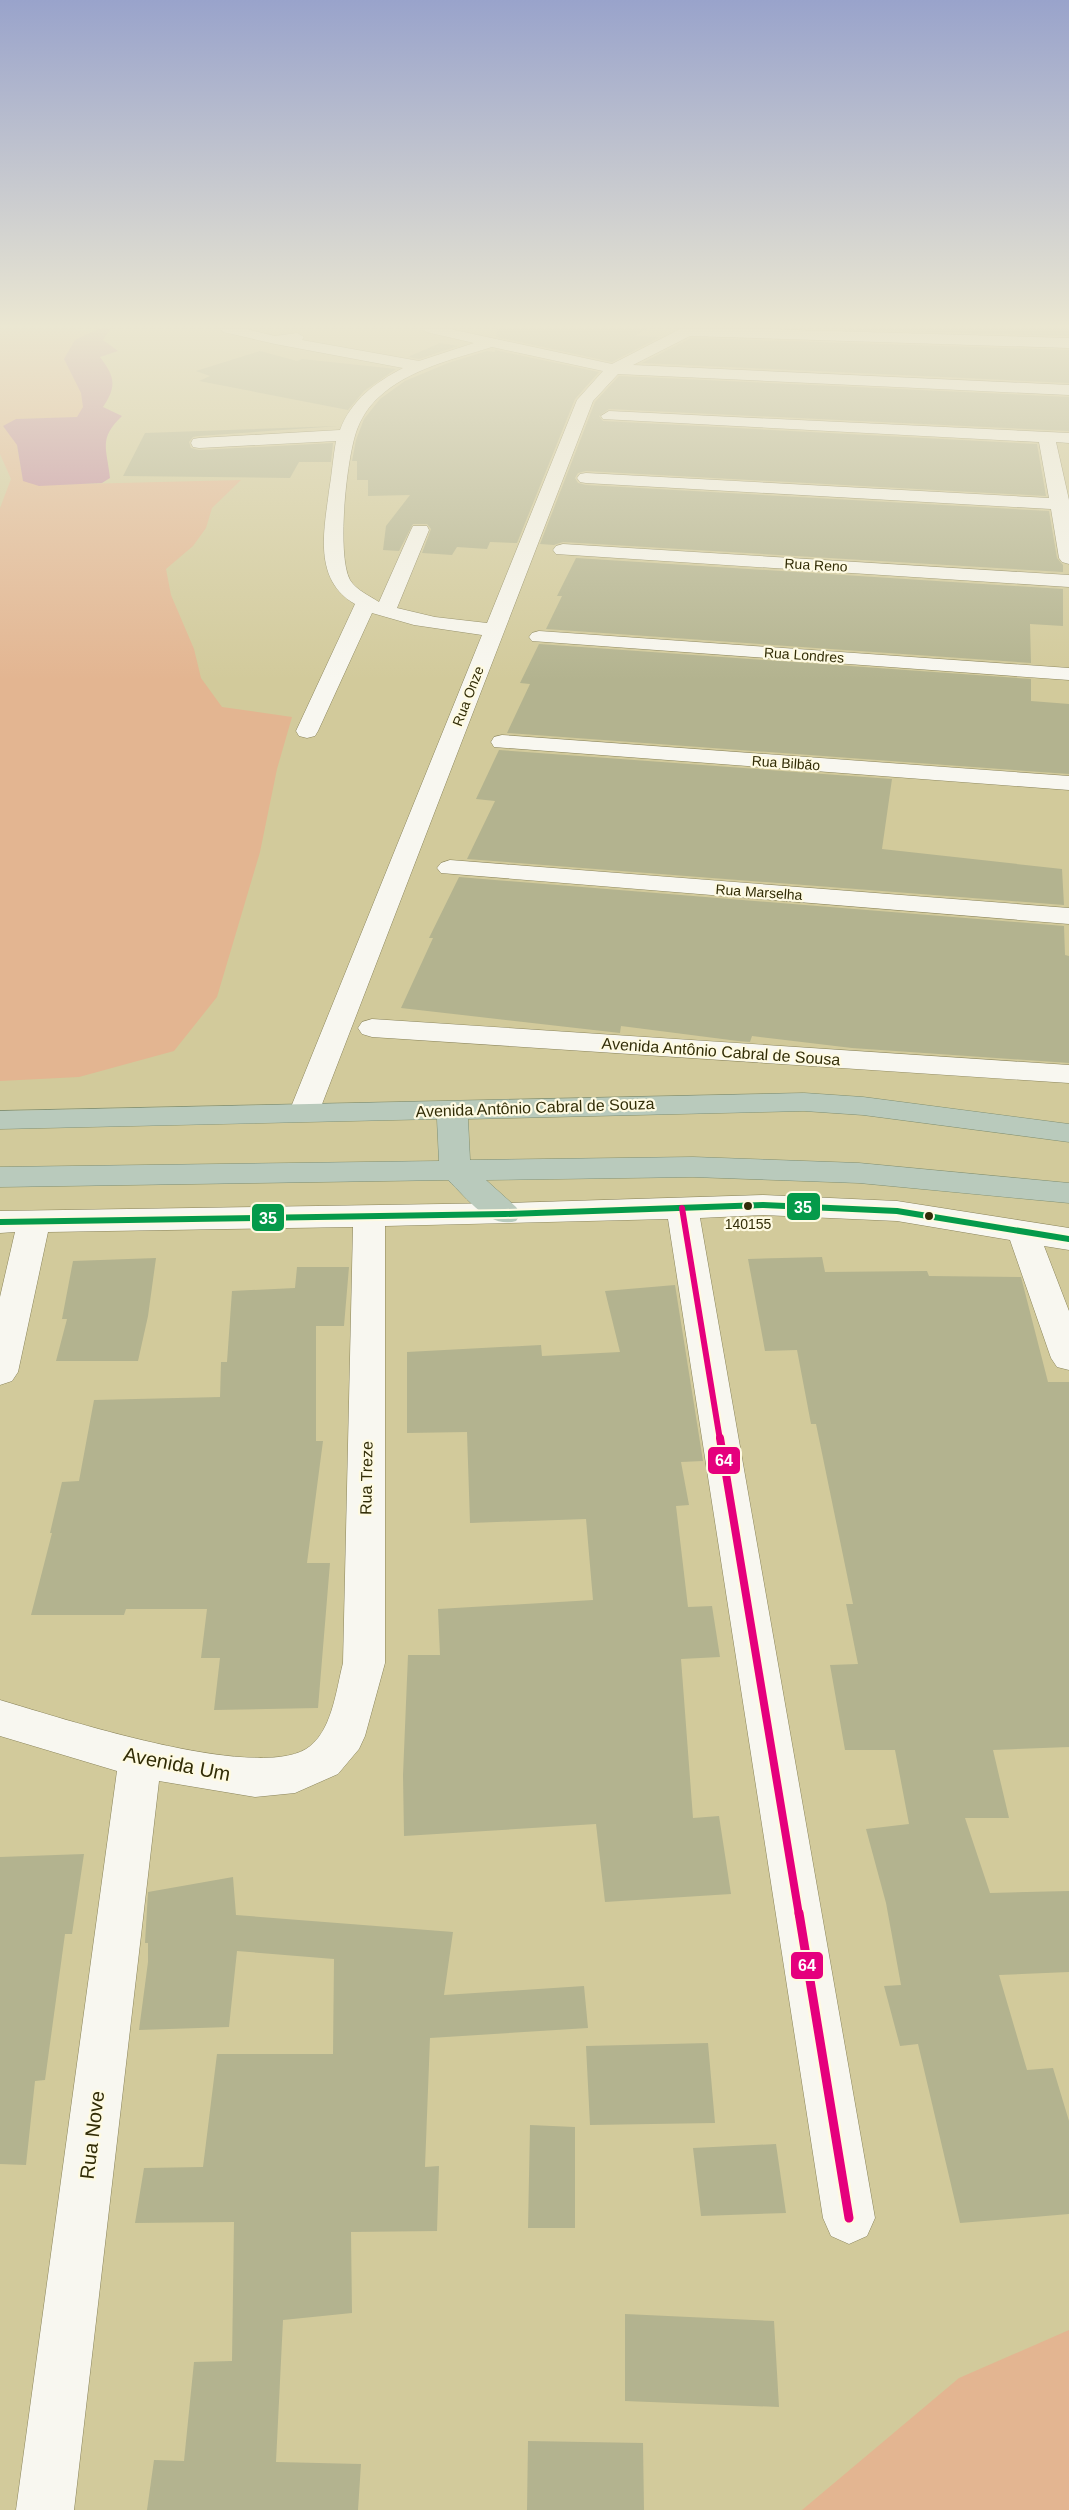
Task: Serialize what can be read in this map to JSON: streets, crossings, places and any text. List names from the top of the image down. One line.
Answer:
{"streets":{"highway":["Avenida Antônio Cabral de Souza"],"street":["Rua Reno","Rua Londres","Rua Onze","Rua Bilbão","Rua Marselha","Avenida Antônio Cabral de Sousa","Rua Treze","Avenida Um","Rua Nove"]},"crossings":[["Rua Onze","Avenida Antônio Cabral de Souza"],["Rua Treze","Avenida Um"],["Avenida Um","Rua Nove"]],"places":["140155"],"lines":["transit line 35","transit line 64"]}
